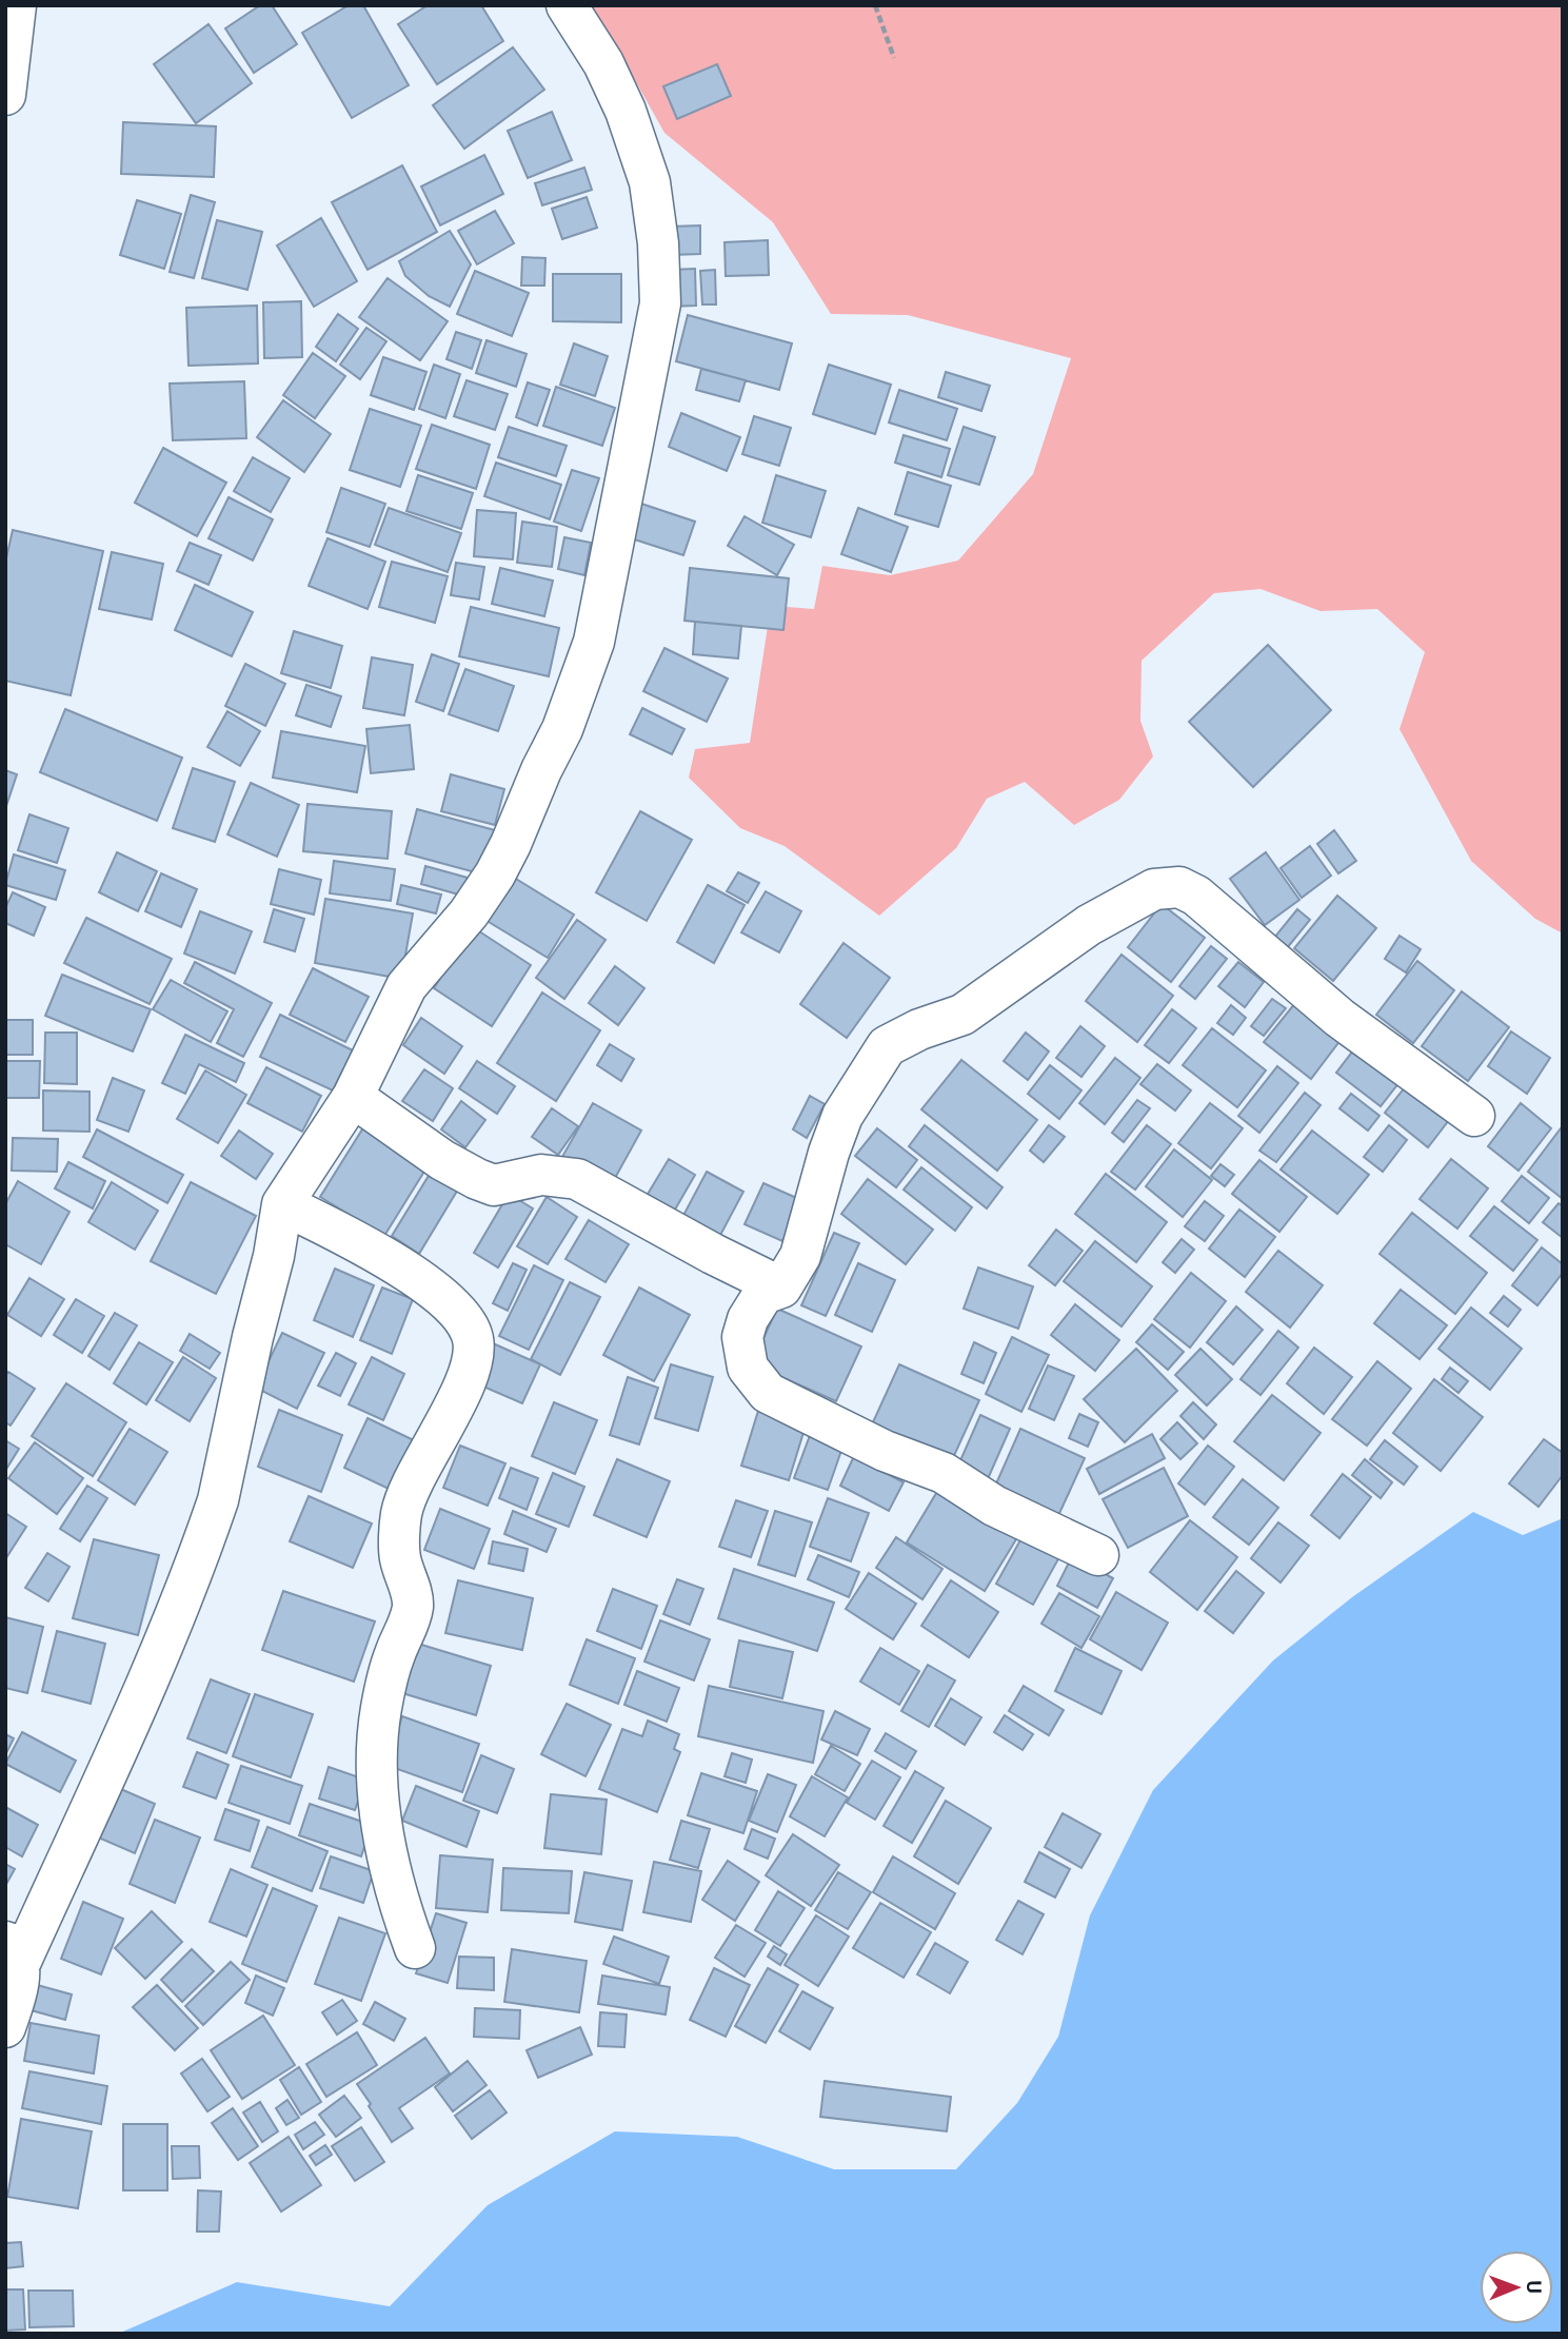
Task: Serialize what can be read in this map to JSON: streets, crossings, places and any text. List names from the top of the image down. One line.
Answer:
{"north":"right"}
